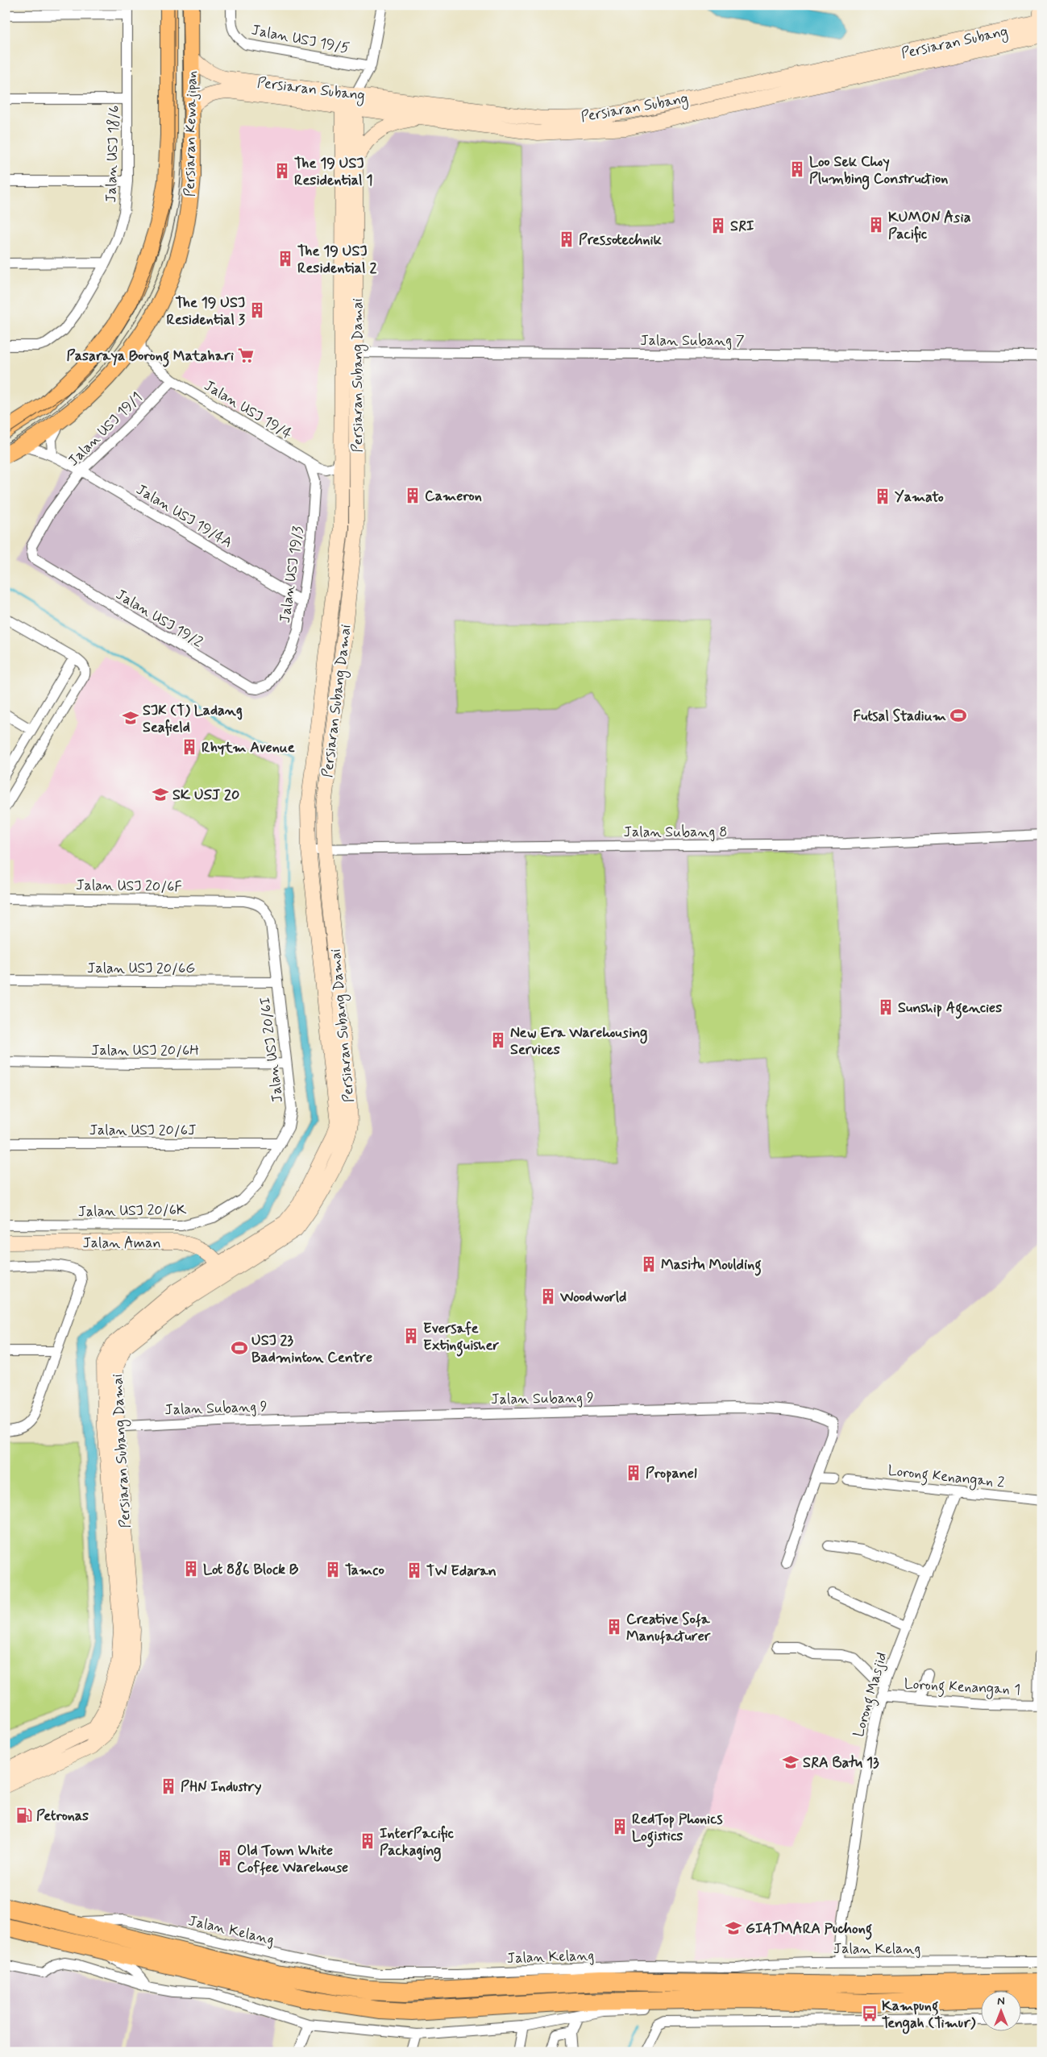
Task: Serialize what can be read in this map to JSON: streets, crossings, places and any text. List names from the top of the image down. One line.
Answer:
{"streets":{"main road":["Persiaran Kewajipan"],"street":["Jalan USJ 19/5","Persiaran Subang","Jalan USJ 18/6","Jalan Subang 7","Persiaran Subang Damai","Jalan USJ 19/4","Jalan USJ 19/1","Jalan USJ 19/4A","Jalan USJ 19/3","Jalan USJ 19/2","Jalan Subang 8","Jalan USJ 20/6F","Jalan USJ 20/6G","Jalan USJ 20/6H","Jalan USJ 20/6I","Jalan USJ 20/6J","Jalan USJ 20/6K","Jalan Aman","Jalan Subang 9","Lorong Kenangan 2","Lorong Kenangan 1","Lorong Masjid","Jalan Kelang"]},"crossings":[["Persiaran Subang","Persiaran Kewajipan"],["Persiaran Subang","Persiaran Subang Damai"],["Persiaran Kewajipan","Jalan USJ 19/4"],["Persiaran Kewajipan","Jalan USJ 19/4A"],["Jalan Subang 7","Persiaran Subang Damai"],["Persiaran Subang Damai","Jalan USJ 19/4"],["Persiaran Subang Damai","Jalan Subang 8"],["Persiaran Subang Damai","Jalan Aman"],["Persiaran Subang Damai","Jalan Subang 9"],["Jalan USJ 19/4","Jalan USJ 19/1"],["Jalan USJ 19/4","Jalan USJ 19/3"],["Jalan USJ 19/1","Jalan USJ 19/4A"],["Jalan USJ 19/1","Jalan USJ 19/2"],["Jalan USJ 19/4A","Jalan USJ 19/3"],["Jalan USJ 19/3","Jalan USJ 19/2"],["Jalan USJ 20/6F","Jalan USJ 20/6I"],["Jalan USJ 20/6G","Jalan USJ 20/6I"],["Jalan USJ 20/6H","Jalan USJ 20/6I"],["Jalan USJ 20/6I","Jalan USJ 20/6J"],["Jalan USJ 20/6I","Jalan USJ 20/6K"],["Lorong Kenangan 2","Lorong Masjid"],["Lorong Kenangan 1","Lorong Masjid"],["Lorong Masjid","Jalan Kelang"]],"places":{"building":["Loo Sek Choy Plumbing Construction","The 19 USJ Residential 1","KUMON Asia Pacific","SRI","Pressotechnik","The 19 USJ Residential 2","The 19 USJ Residential 3","Cameron","Yamato","Rhytm Avenue","Sunship Agencies","New Era Warehousing Services","Masitu Moulding","Woodworld","Eversafe Extinguisher","Propanel","Lot 886 Block B","Tamco","TW Edaran","Creative Sofa Manufacturer","PHN Industry","RedTop Phonics Logistics","InterPacific Packaging","Old Town White Coffee Warehouse"],"supermarket":["Pasaraya Borong Matahari"],"sports":["Futsal Stadium","USJ 23 Badminton Centre"],"school or university":["SJK (T) Ladang Seafield","SK USJ 20","SRA Batu 13","GIATMARA Puchong"],"fuel station":["Petronas"],"bus stop":["Kampung Tengah (Timur)"]},"north":"top"}
